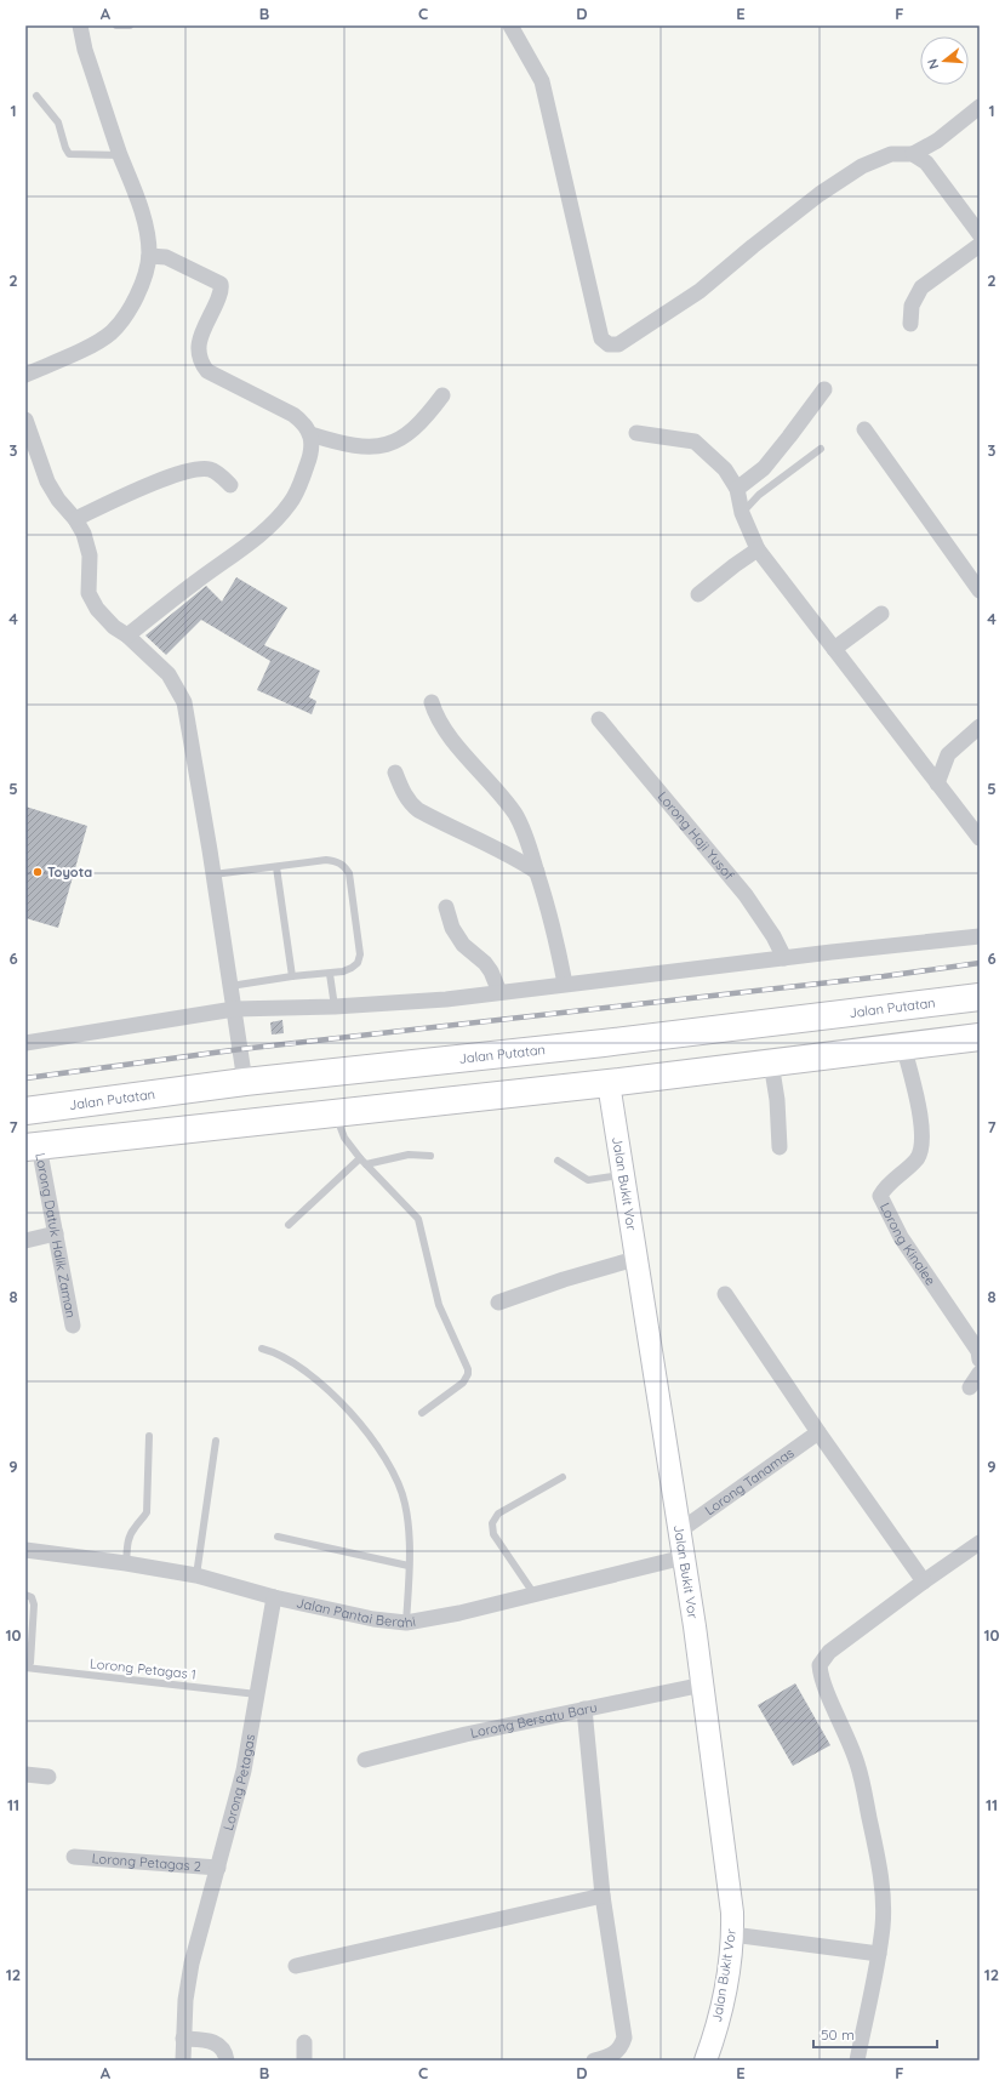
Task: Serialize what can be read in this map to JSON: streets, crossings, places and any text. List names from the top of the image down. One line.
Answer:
{"streets":{"highway":["Jalan Putatan"],"street":["Lorong Haji Yusof","Jalan Bukit Vor","Lorong Datuk Halik Zaman","Lorong Kinalee","Lorong Tanamas","Jalan Pantai Berahi","Lorong Bersatu Baru","Lorong Petagas","Lorong Petagas 2"],"lane":["Lorong Petagas 1"]},"crossings":[["Jalan Bukit Vor","Lorong Tanamas"],["Jalan Bukit Vor","Jalan Pantai Berahi"],["Jalan Bukit Vor","Lorong Bersatu Baru"],["Jalan Pantai Berahi","Lorong Petagas"],["Lorong Petagas 1","Lorong Petagas"],["Lorong Petagas","Lorong Petagas 2"]],"places":["Toyota"],"scale_bar":"50 m","north":"left","grid":{"columns":["A","B","C","D","E","F"],"rows":["1","2","3","4","5","6","7","8","9","10","11","12"]}}
